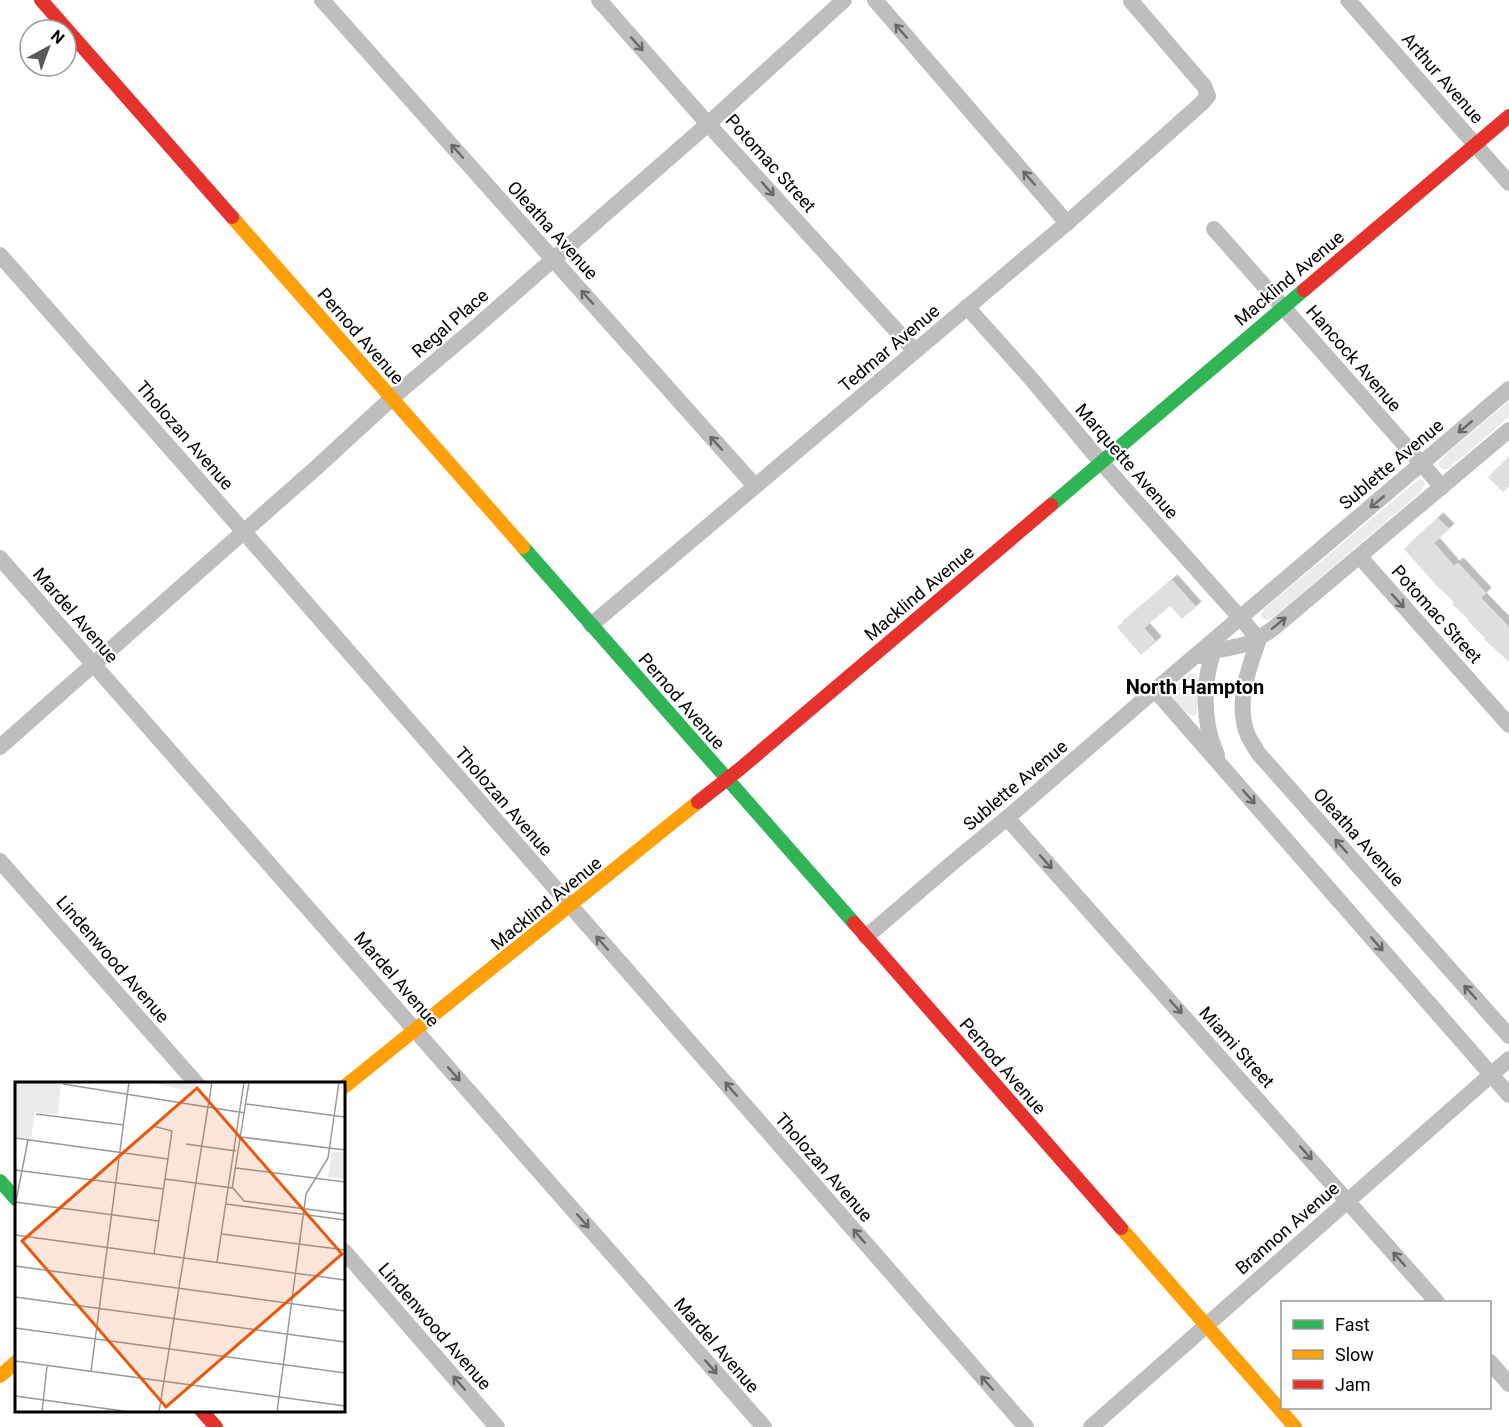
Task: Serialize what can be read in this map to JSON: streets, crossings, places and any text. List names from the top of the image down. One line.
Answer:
{"streets":{"street":["Arthur Avenue","Potomac Street","Oleatha Avenue","Macklind Avenue","Regal Place","Pernod Avenue","Tedmar Avenue","Hancock Avenue","Tholozan Avenue","Marquette Avenue","Sublette Avenue","Mardel Avenue","Lindenwood Avenue","Miami Street","Brannon Avenue"]},"crossings":[["Arthur Avenue","Macklind Avenue"],["Potomac Street","Regal Place"],["Potomac Street","Tedmar Avenue"],["Potomac Street","Sublette Avenue"],["Oleatha Avenue","Regal Place"],["Oleatha Avenue","Tedmar Avenue"],["Oleatha Avenue","Marquette Avenue"],["Oleatha Avenue","Sublette Avenue"],["Macklind Avenue","Pernod Avenue"],["Macklind Avenue","Hancock Avenue"],["Macklind Avenue","Tholozan Avenue"],["Macklind Avenue","Marquette Avenue"],["Macklind Avenue","Mardel Avenue"],["Regal Place","Pernod Avenue"],["Regal Place","Tholozan Avenue"],["Regal Place","Mardel Avenue"],["Pernod Avenue","Tedmar Avenue"],["Pernod Avenue","Sublette Avenue"],["Pernod Avenue","Brannon Avenue"],["Tedmar Avenue","Marquette Avenue"],["Hancock Avenue","Sublette Avenue"],["Marquette Avenue","Sublette Avenue"],["Sublette Avenue","Miami Street"],["Miami Street","Brannon Avenue"]],"one_way":["Potomac Street","Tholozan Avenue","Mardel Avenue","Lindenwood Avenue"],"districts":["North Hampton"],"legend":["Fast","Slow","Jam"],"north":"top right"}
